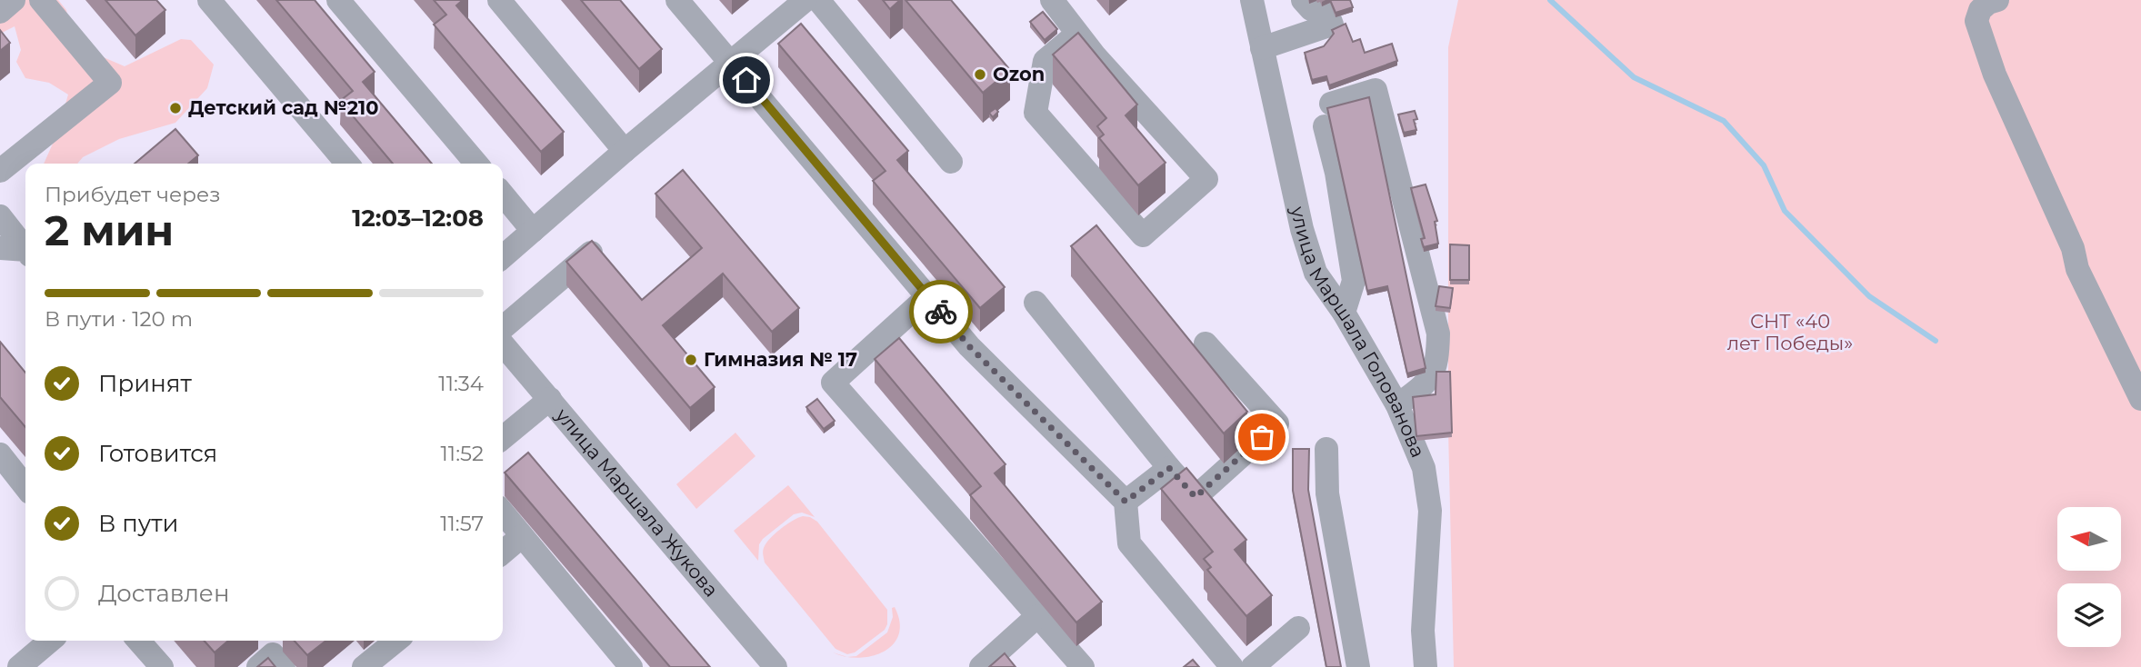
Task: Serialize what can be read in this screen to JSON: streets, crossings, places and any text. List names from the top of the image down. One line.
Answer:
{"streets":{"street":["улица Маршала Голованова","улица Маршала Жукова"]},"parks":["СНТ «40 лет Победы»"],"places":["Ozon","Детский сад №210","Гимназия № 17"],"north":"left","page":{"heading":["2 мин","Прибудет через","12:03–12:08"],"bar":"В пути · 120 m","list":[["Принят","11:34"],["Готовится","11:52"],["В пути","11:57"],"Доставлен"]}}
